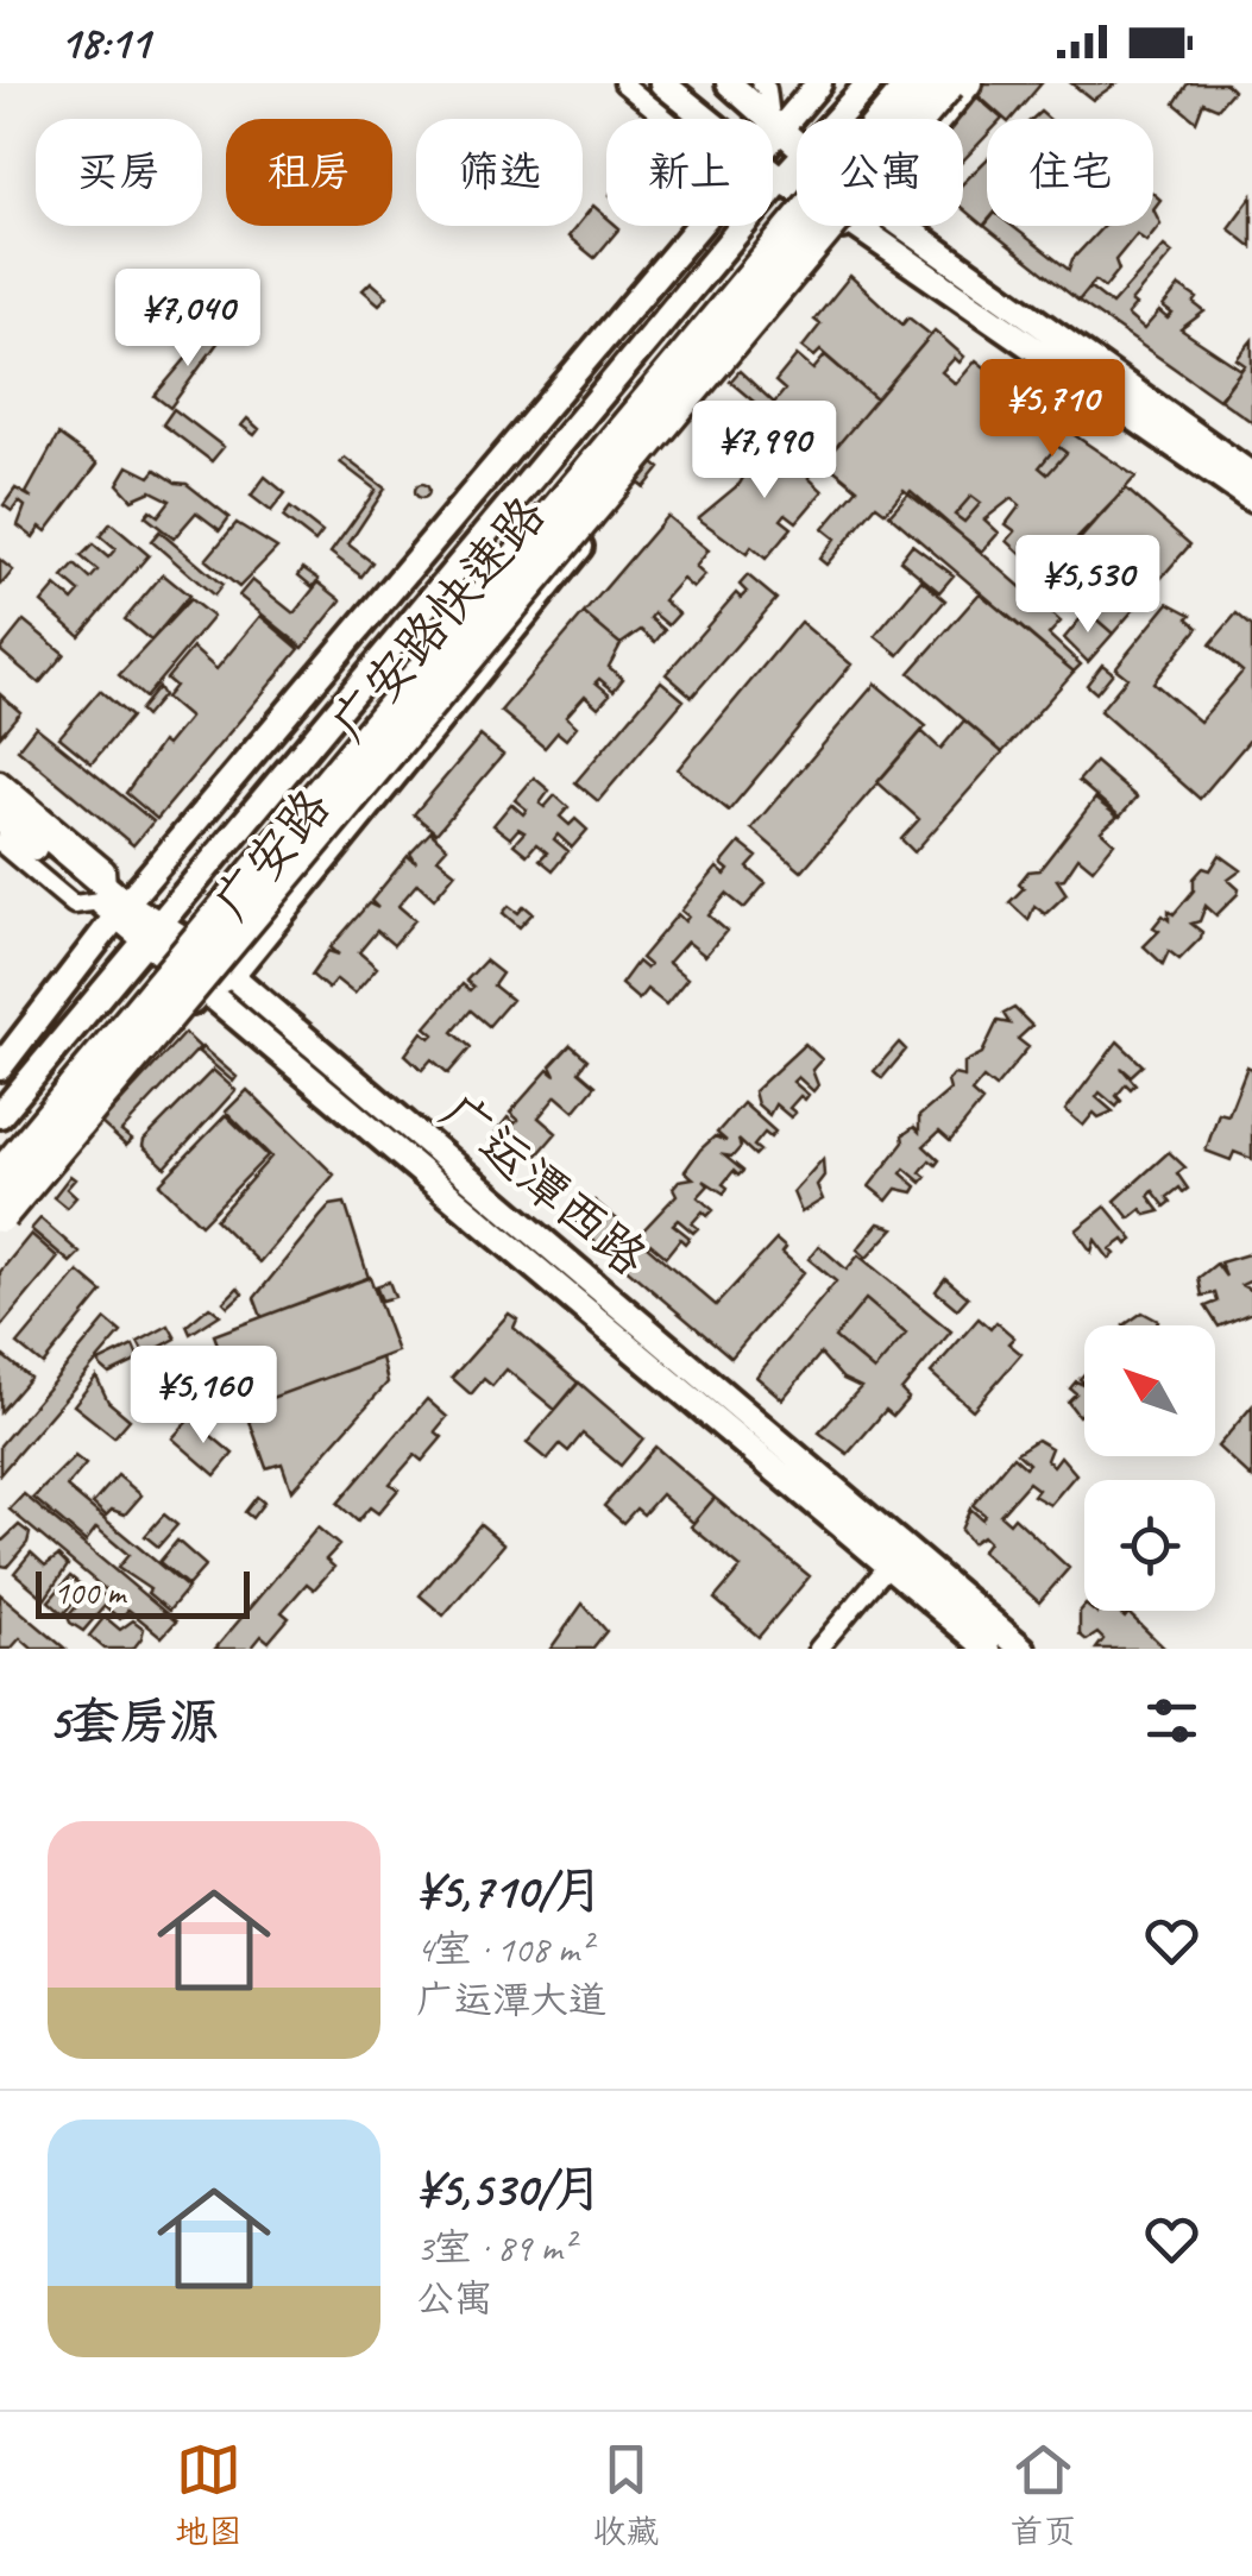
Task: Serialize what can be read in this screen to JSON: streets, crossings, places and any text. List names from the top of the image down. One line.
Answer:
{"streets":{"highway":["广安路快速路"],"main road":["广安路","广运潭西路"]},"crossings":[["广安路","广运潭西路"]],"scale_bar":"100 m","north":"top left","page":{"status":"18:11","chip":["买房","租房","筛选","新上","公寓","住宅"],"price":["¥7,040","¥5,710","¥7,990","¥5,530","¥5,160"],"scale":"100 m","heading":"5套房源","list":[{"name":"¥5,710/月","note":"4室 · 108 m² · 广运潭大道"},{"name":"¥5,530/月","note":"3室 · 89 m² · 公寓"}],"tabs":["地图","收藏","首页"]}}
